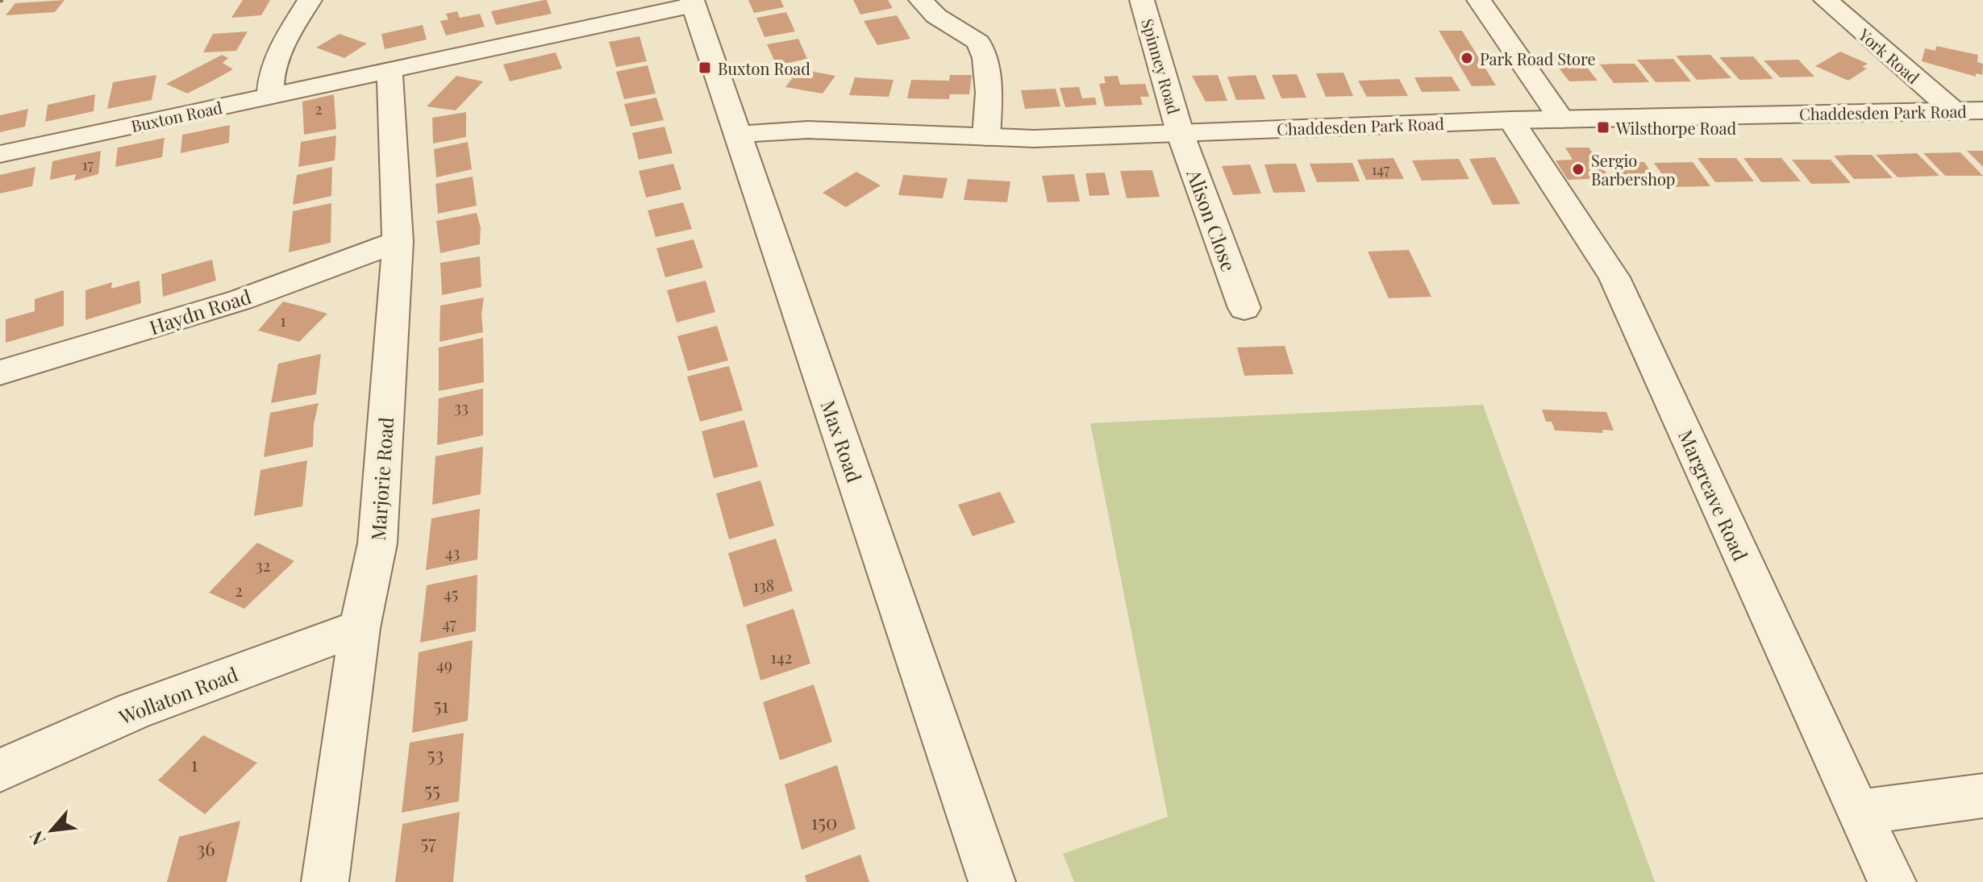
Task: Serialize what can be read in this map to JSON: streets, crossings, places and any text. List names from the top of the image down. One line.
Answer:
{"streets":{"street":["York Road","Spinney Road","Chaddesden Park Road","Buxton Road","Alison Close","Haydn Road","Max Road","Marjorie Road","Margreave Road","Wollaton Road"]},"crossings":[["York Road","Chaddesden Park Road"],["Spinney Road","Chaddesden Park Road"],["Spinney Road","Alison Close"],["Chaddesden Park Road","Alison Close"],["Chaddesden Park Road","Max Road"],["Chaddesden Park Road","Margreave Road"],["Buxton Road","Max Road"],["Buxton Road","Marjorie Road"],["Haydn Road","Marjorie Road"],["Marjorie Road","Wollaton Road"]],"places":{"other":["Park Road Store","Sergio Barbershop"],"transit":["Buxton Road","Wilsthorpe Road"]},"house_numbers":["2","17","147","1","33","43","32","138","2","45","47","142","49","51","53","1","55","150","57","36"],"north":"bottom left"}
